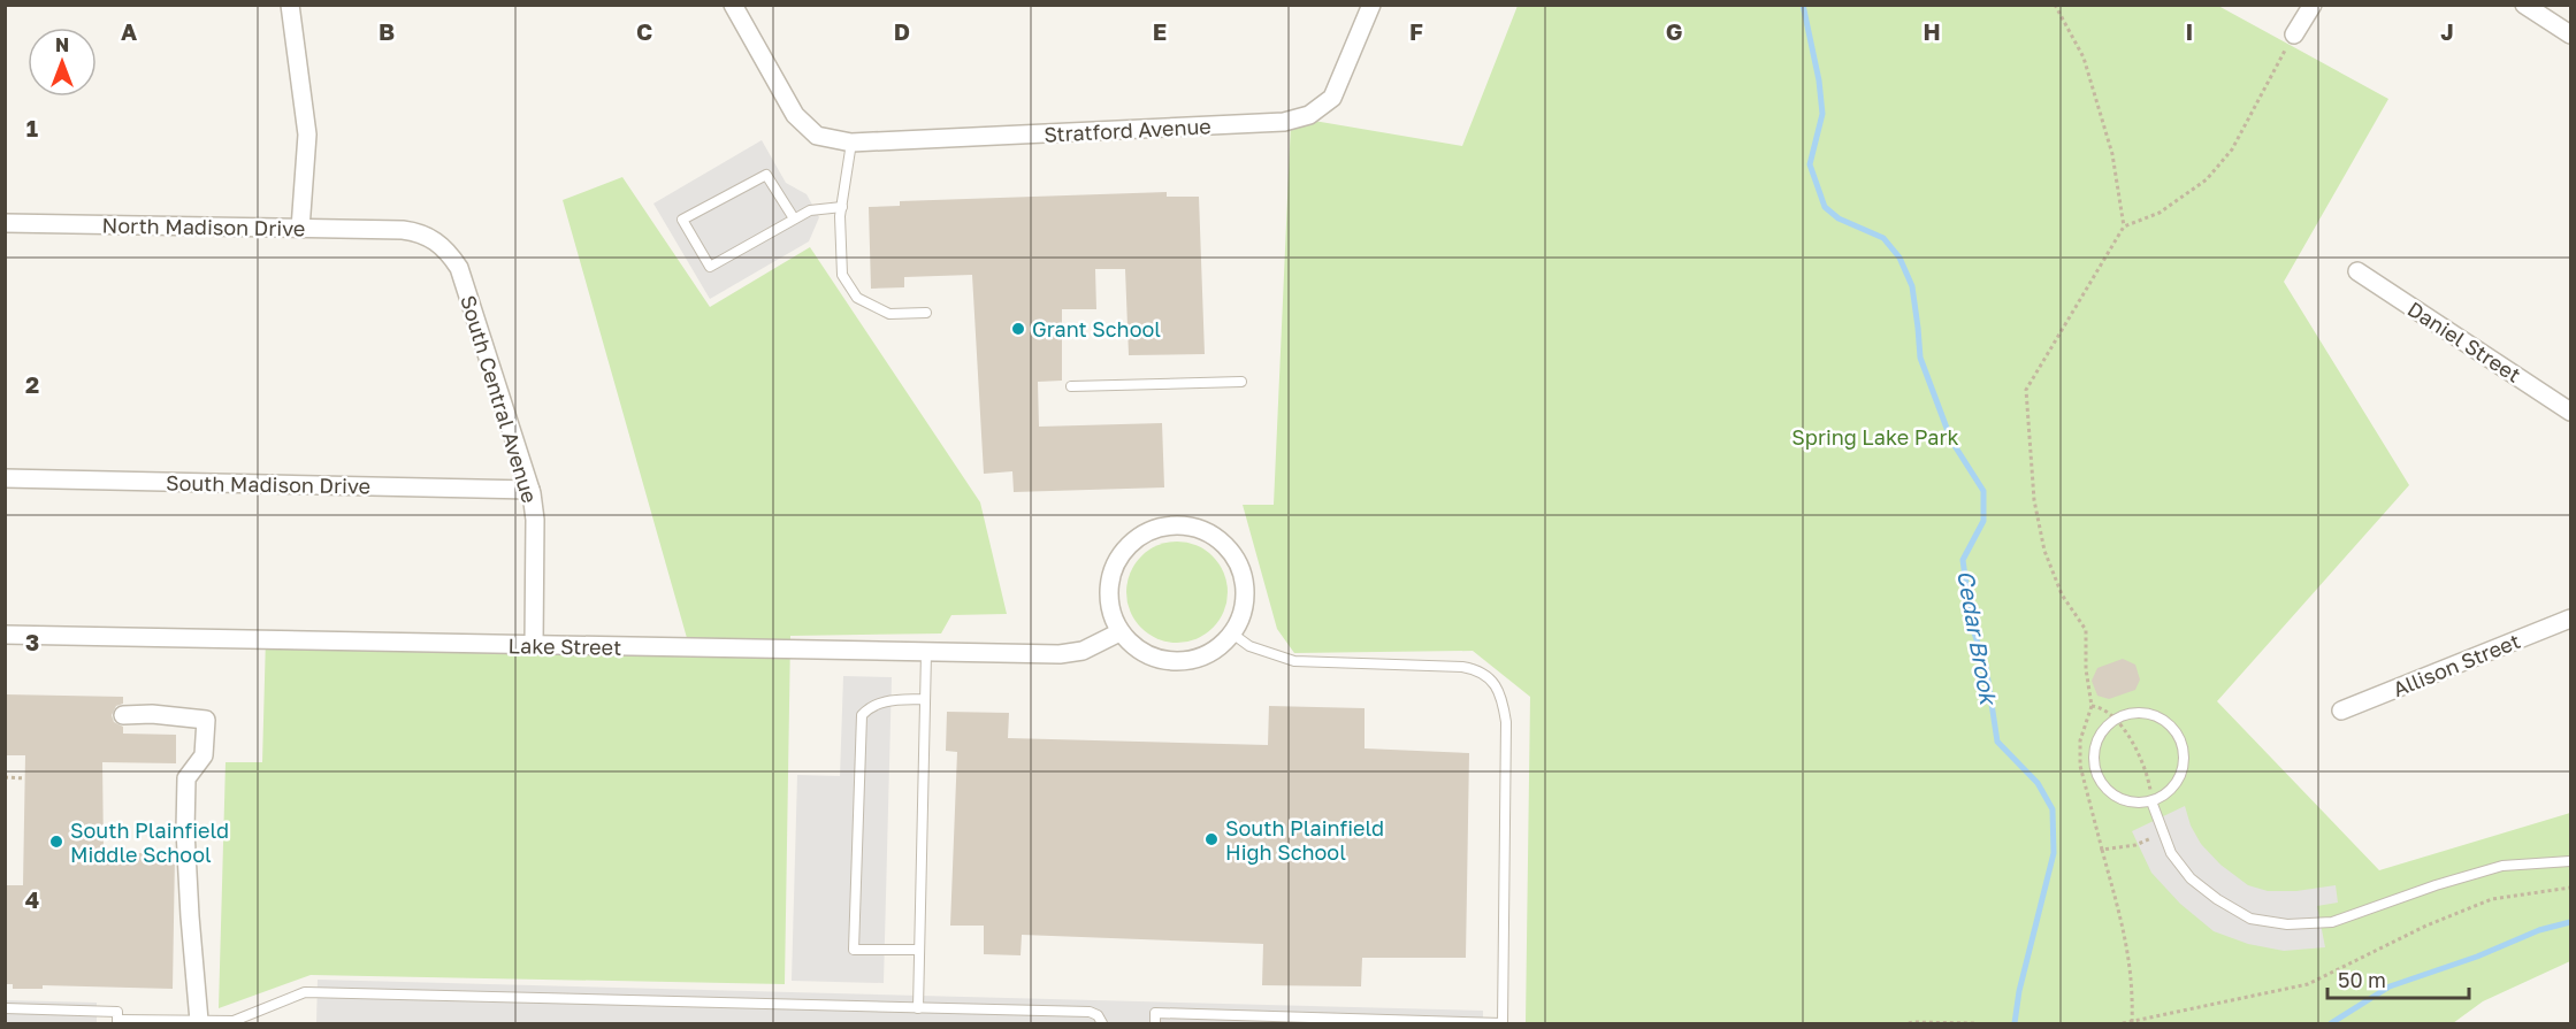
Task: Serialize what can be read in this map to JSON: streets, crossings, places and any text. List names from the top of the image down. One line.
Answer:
{"streets":{"street":["Stratford Avenue","North Madison Drive","Daniel Street","South Central Avenue","South Madison Drive","Lake Street","Allison Street"]},"crossings":[["North Madison Drive","South Central Avenue"],["South Central Avenue","South Madison Drive"],["South Central Avenue","Lake Street"]],"water":["Cedar Brook"],"parks":["Spring Lake Park"],"places":["Grant School","South Plainfield High School","South Plainfield Middle School"],"scale_bar":"50 m","north":"top","grid":{"columns":["A","B","C","D","E","F","G","H","I","J"],"rows":["1","2","3","4"]}}
